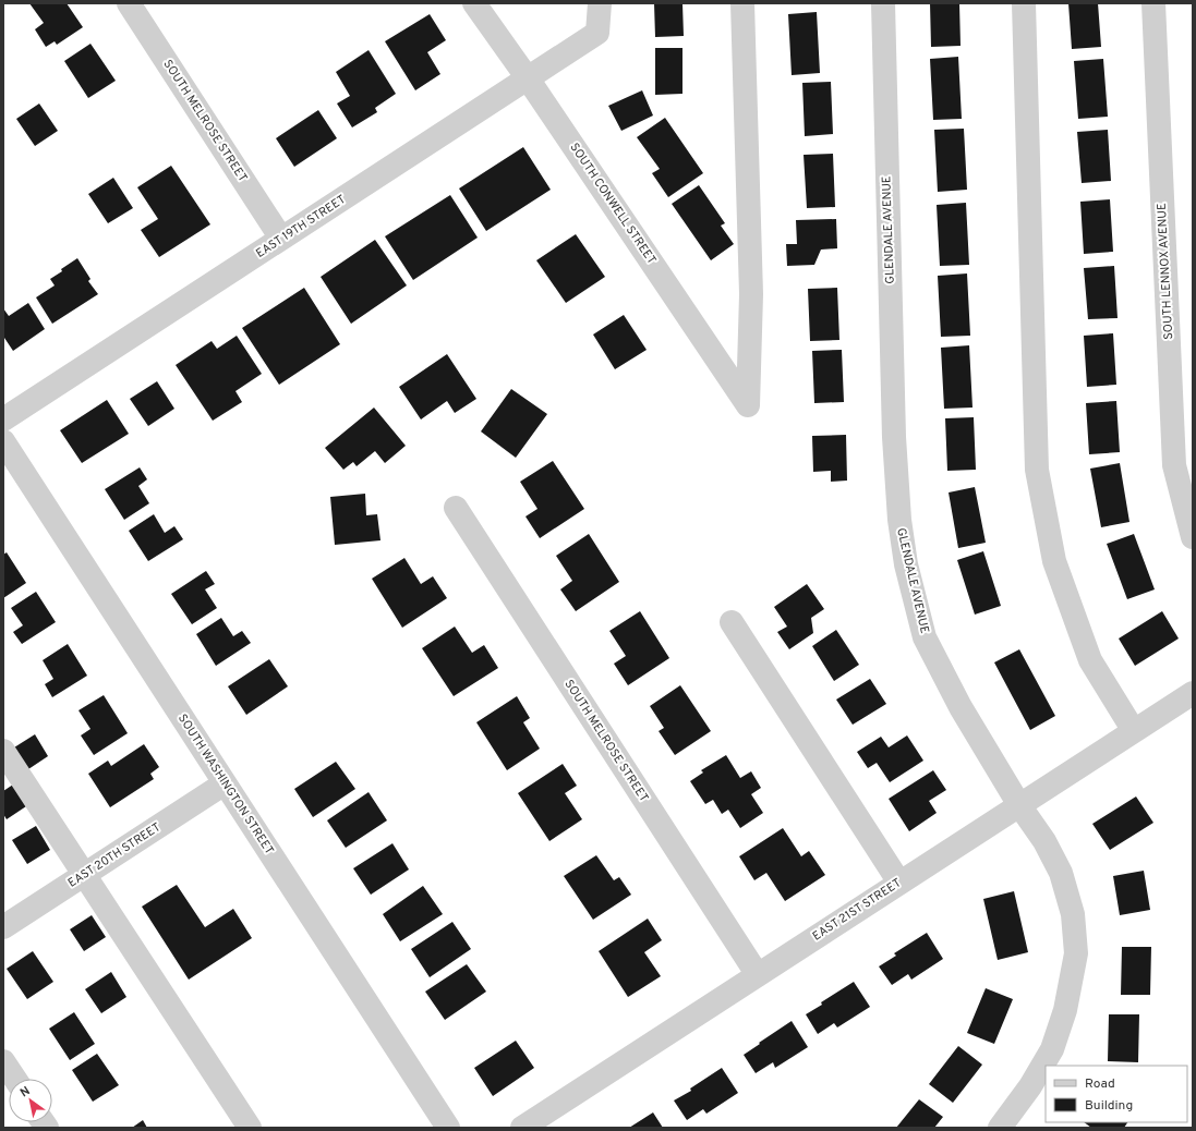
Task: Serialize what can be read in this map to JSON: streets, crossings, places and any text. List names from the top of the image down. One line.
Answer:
{"streets":{"street":["SOUTH MELROSE STREET","SOUTH CONWELL STREET","EAST 19TH STREET","GLENDALE AVENUE","SOUTH LENNOX AVENUE","SOUTH WASHINGTON STREET","EAST 20TH STREET","EAST 21ST STREET"]},"crossings":[["SOUTH MELROSE STREET","EAST 19TH STREET"],["SOUTH MELROSE STREET","EAST 21ST STREET"],["SOUTH CONWELL STREET","EAST 19TH STREET"],["GLENDALE AVENUE","EAST 21ST STREET"],["SOUTH WASHINGTON STREET","EAST 20TH STREET"]],"legend":["Road","Building"],"north":"top left"}
